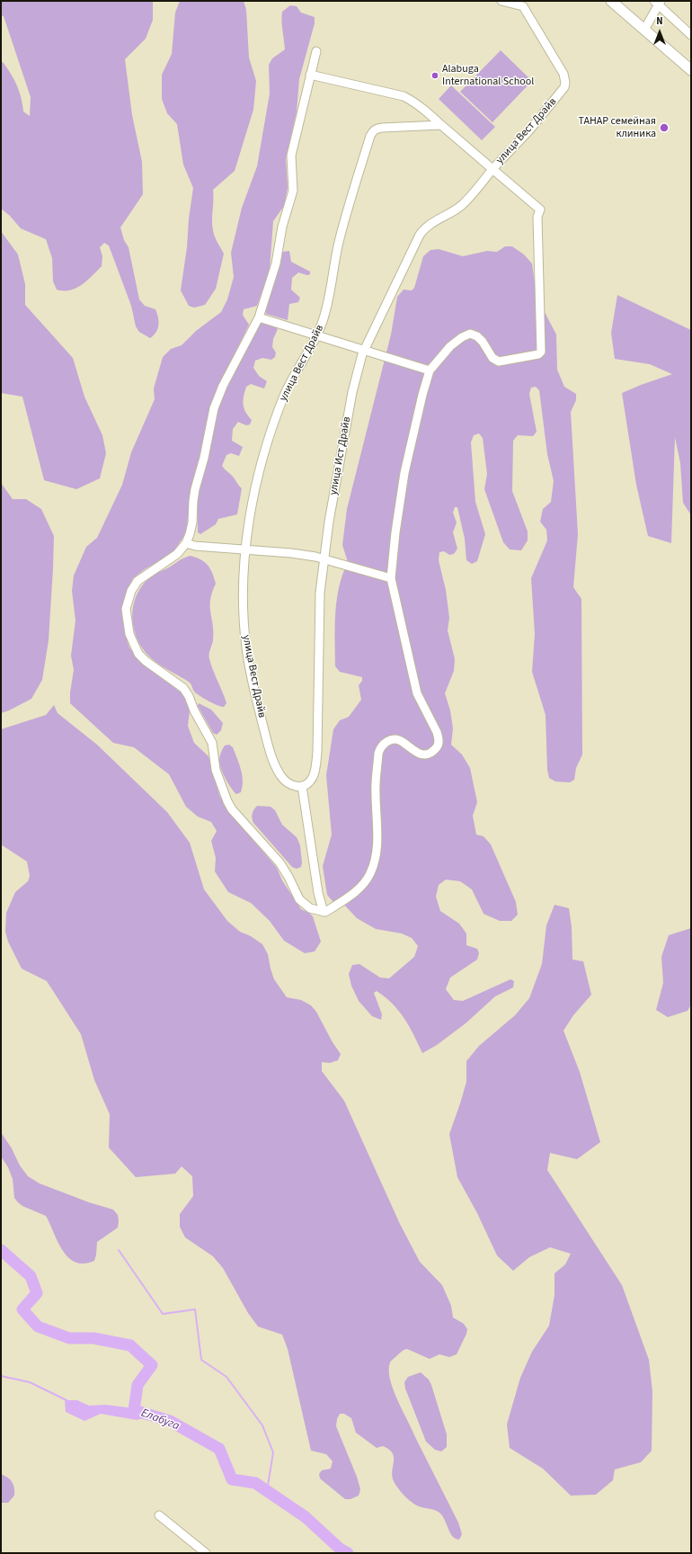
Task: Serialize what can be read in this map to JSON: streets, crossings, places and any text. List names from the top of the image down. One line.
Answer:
{"streets":{"street":["улица Вест Драйв","улица Ист Драйв"]},"crossings":[["улица Вест Драйв","улица Ист Драйв"]],"water":["Елабуга"],"places":["Alabuga International School","ТАНАР семейная клиника"],"north":"top"}
